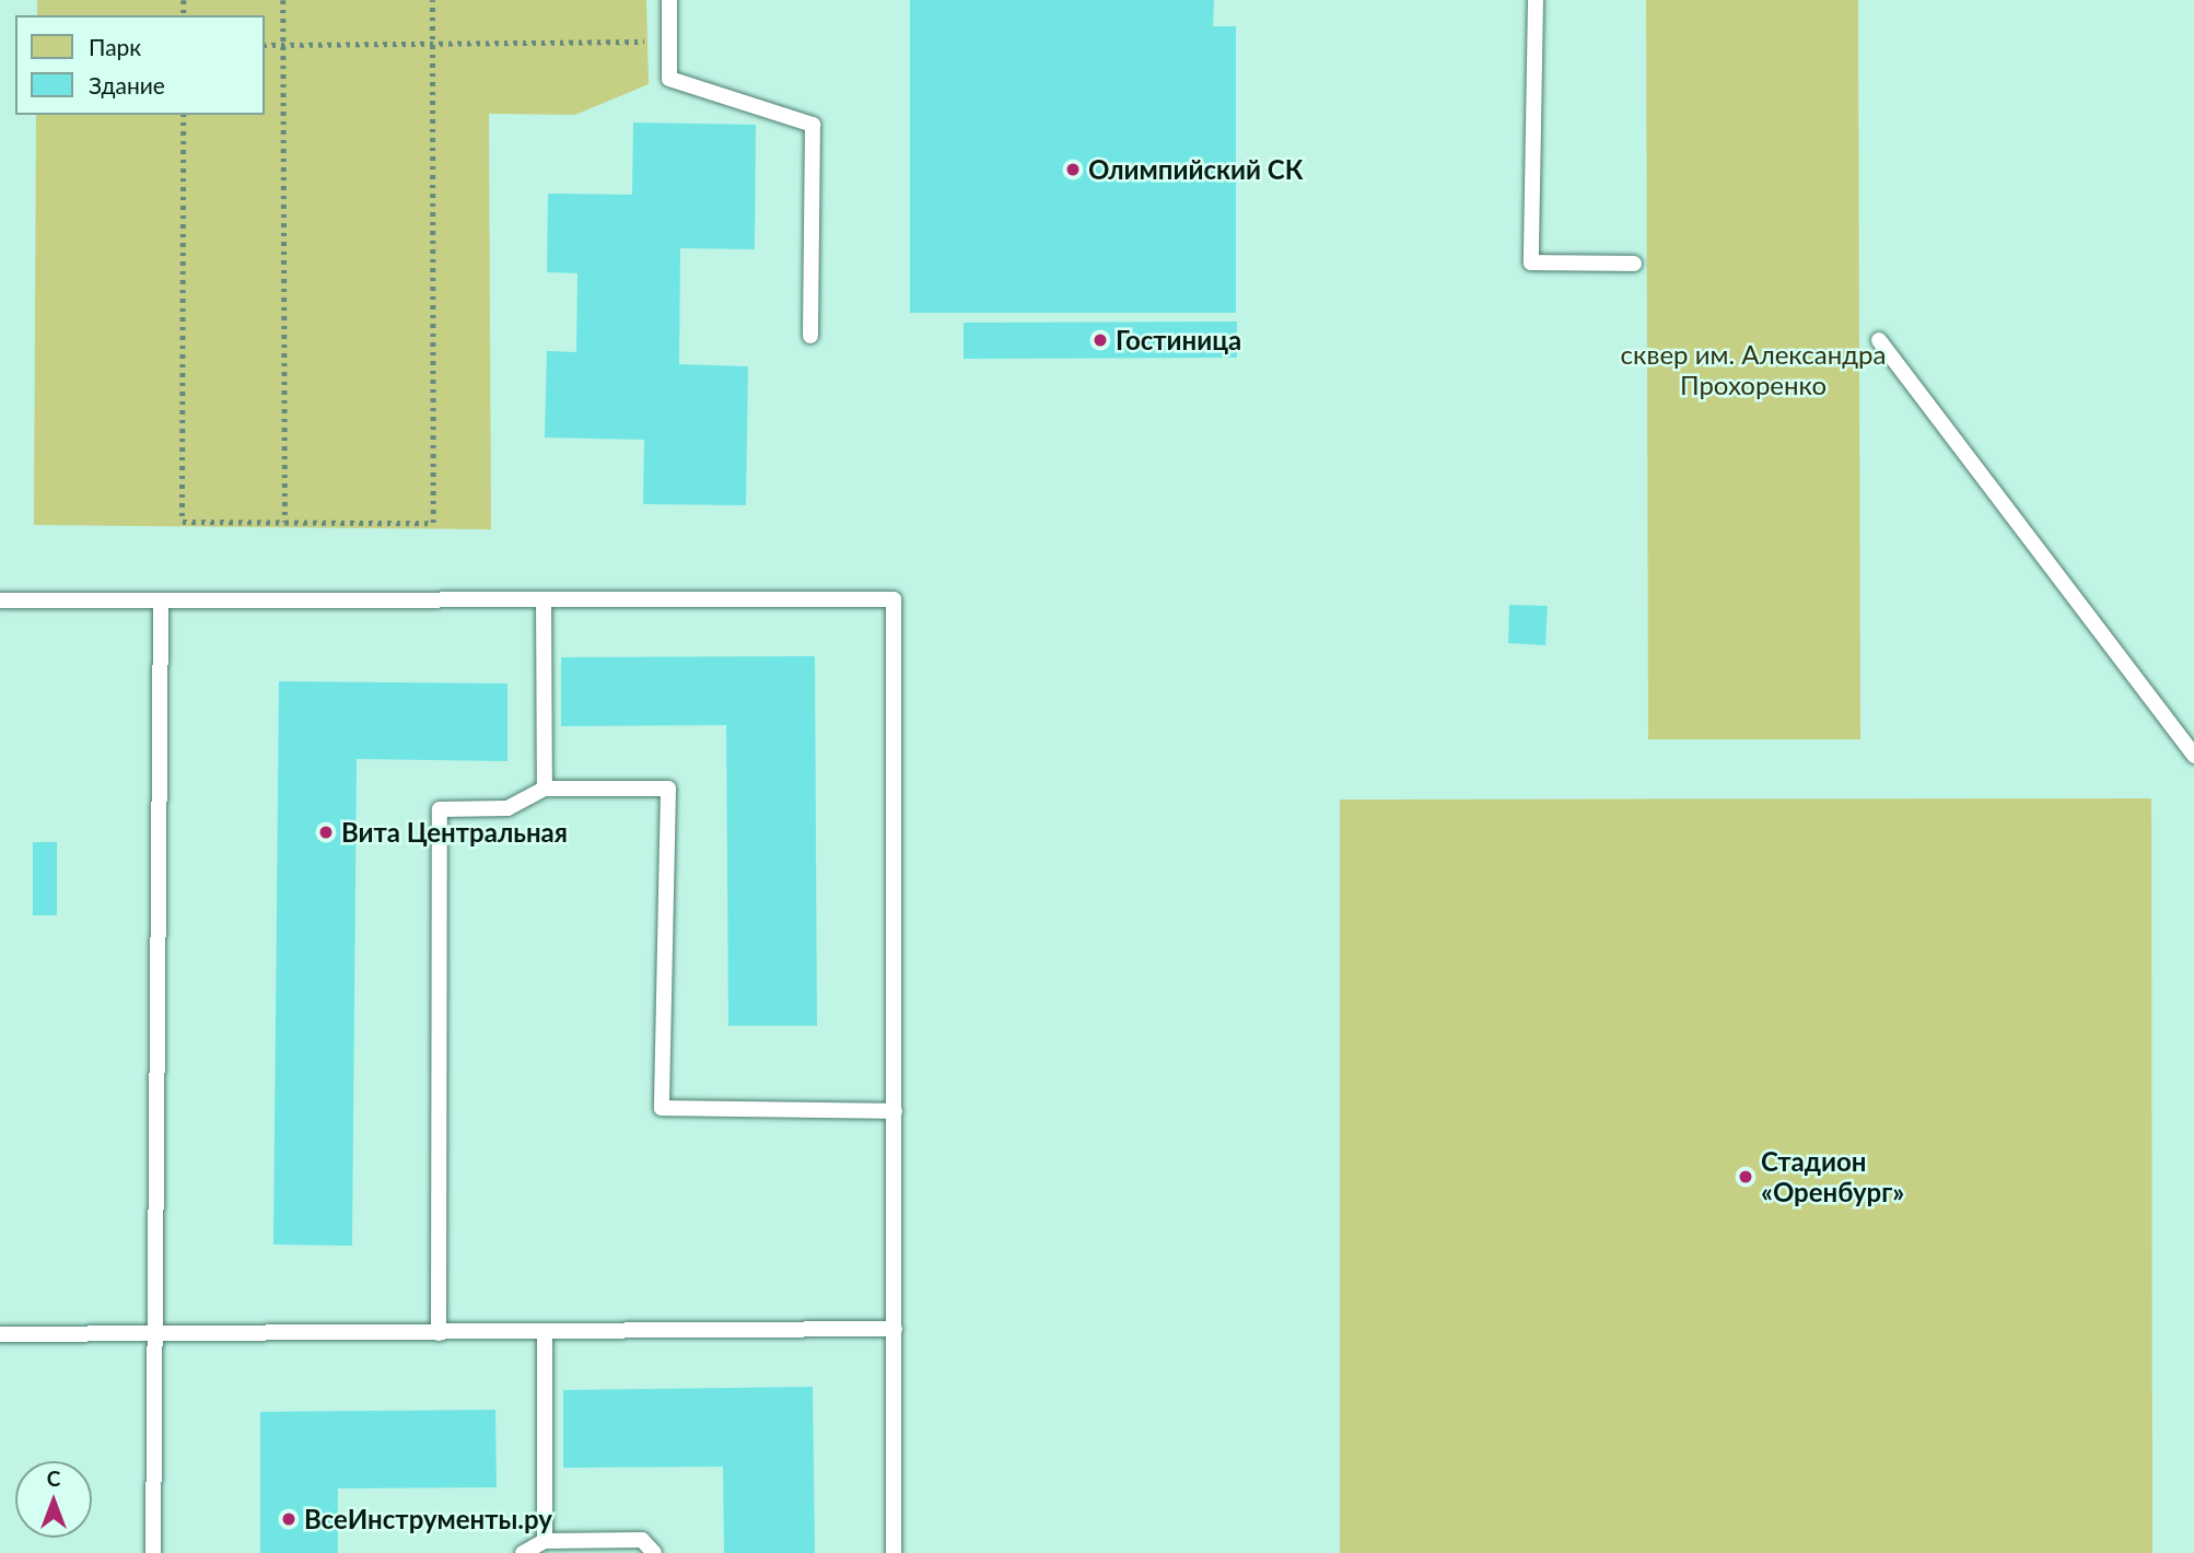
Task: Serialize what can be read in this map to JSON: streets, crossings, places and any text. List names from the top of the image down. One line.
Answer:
{"parks":["сквер им. Александра Прохоренко"],"places":["Олимпийский СК","Гостиница","Вита Центральная","Стадион «Оренбург»","ВсеИнструменты.ру"],"legend":["Парк","Здание"],"north":"top"}
